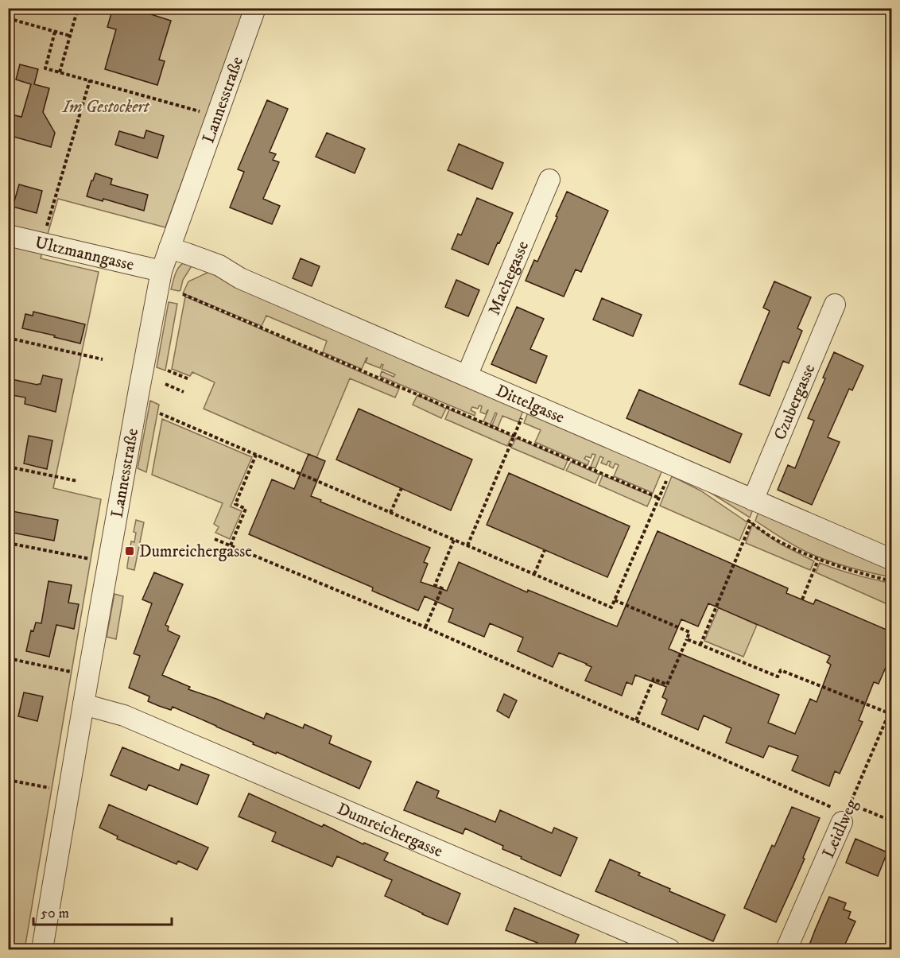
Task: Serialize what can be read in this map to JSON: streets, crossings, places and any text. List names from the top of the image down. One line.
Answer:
{"streets":{"street":["Lannesstraße","Ultzmanngasse","Machegasse","Czubergasse","Dittelgasse","Leidlweg","Dumreichergasse"]},"crossings":[["Lannesstraße","Ultzmanngasse"],["Lannesstraße","Dittelgasse"],["Lannesstraße","Dumreichergasse"],["Machegasse","Dittelgasse"],["Czubergasse","Dittelgasse"]],"parks":["Im Gestockert"],"places":{"transit":["Dumreichergasse"]},"scale_bar":"50 m"}
